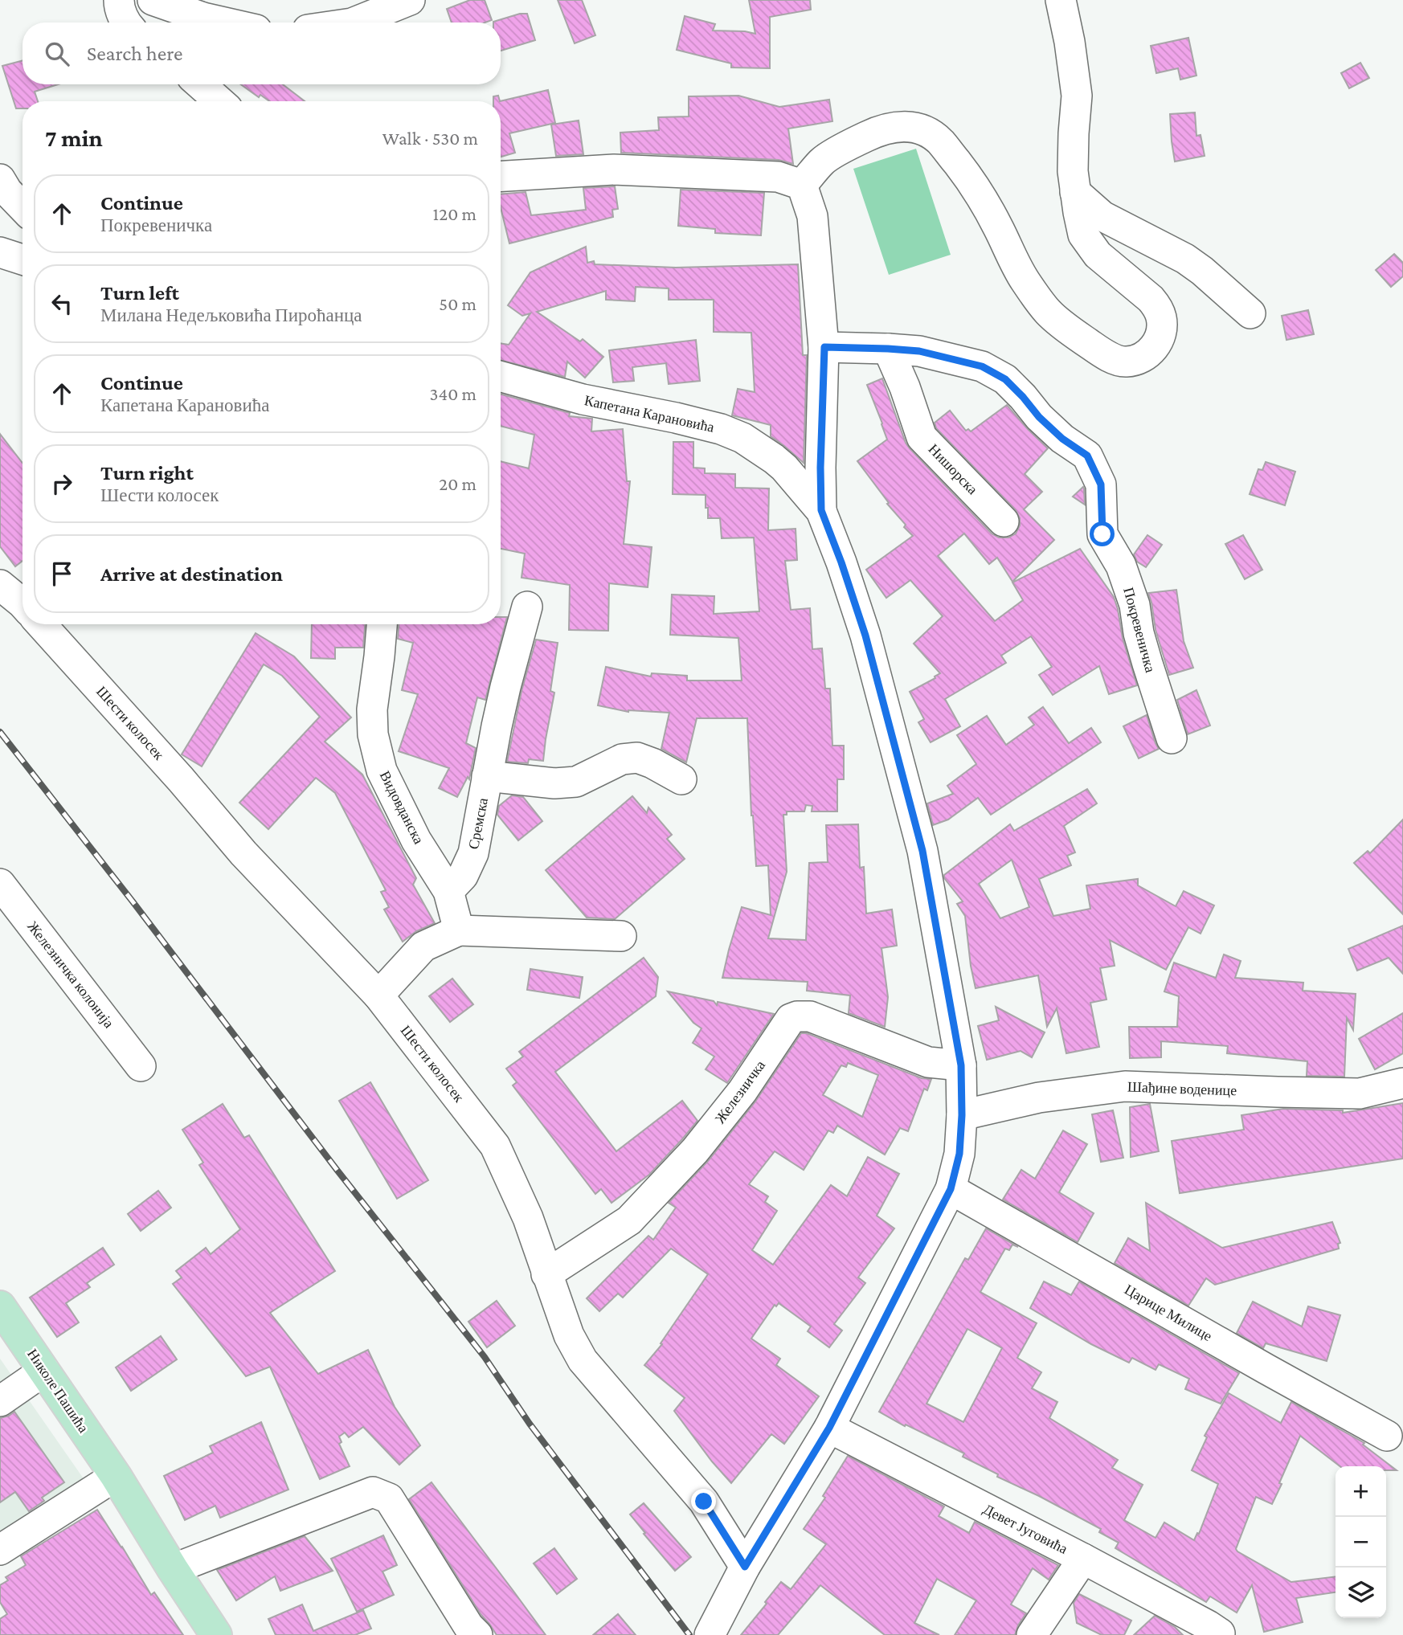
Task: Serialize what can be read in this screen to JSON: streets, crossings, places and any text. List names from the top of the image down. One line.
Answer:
{"streets":{"main road":["Николе Пашића"],"street":["Капетана Карановића","Нишорска","Покревеничка","Шести колосек","Видовданска","Сремска","Железничка колонија","Шађине воденице","Железничка","Царице Милице","Девет Југовића"]},"crossings":[["Капетана Карановића","Шести колосек"],["Капетана Карановића","Шађине воденице"],["Капетана Карановића","Железничка"],["Капетана Карановића","Царице Милице"],["Капетана Карановића","Девет Југовића"],["Нишорска","Покревеничка"],["Шести колосек","Железничка"],["Видовданска","Сремска"]],"page":{"search":"Search here","heading":["7 min","Walk · 530 m"],"list":[["Continue","Покревеничка","120 m"],["Turn left","Милана Недељковића Пироћанца","50 m"],["Continue","Капетана Карановића","340 m"],["Turn right","Шести колосек","20 m"],"Arrive at destination"],"map_buttons":["+","−"]}}
